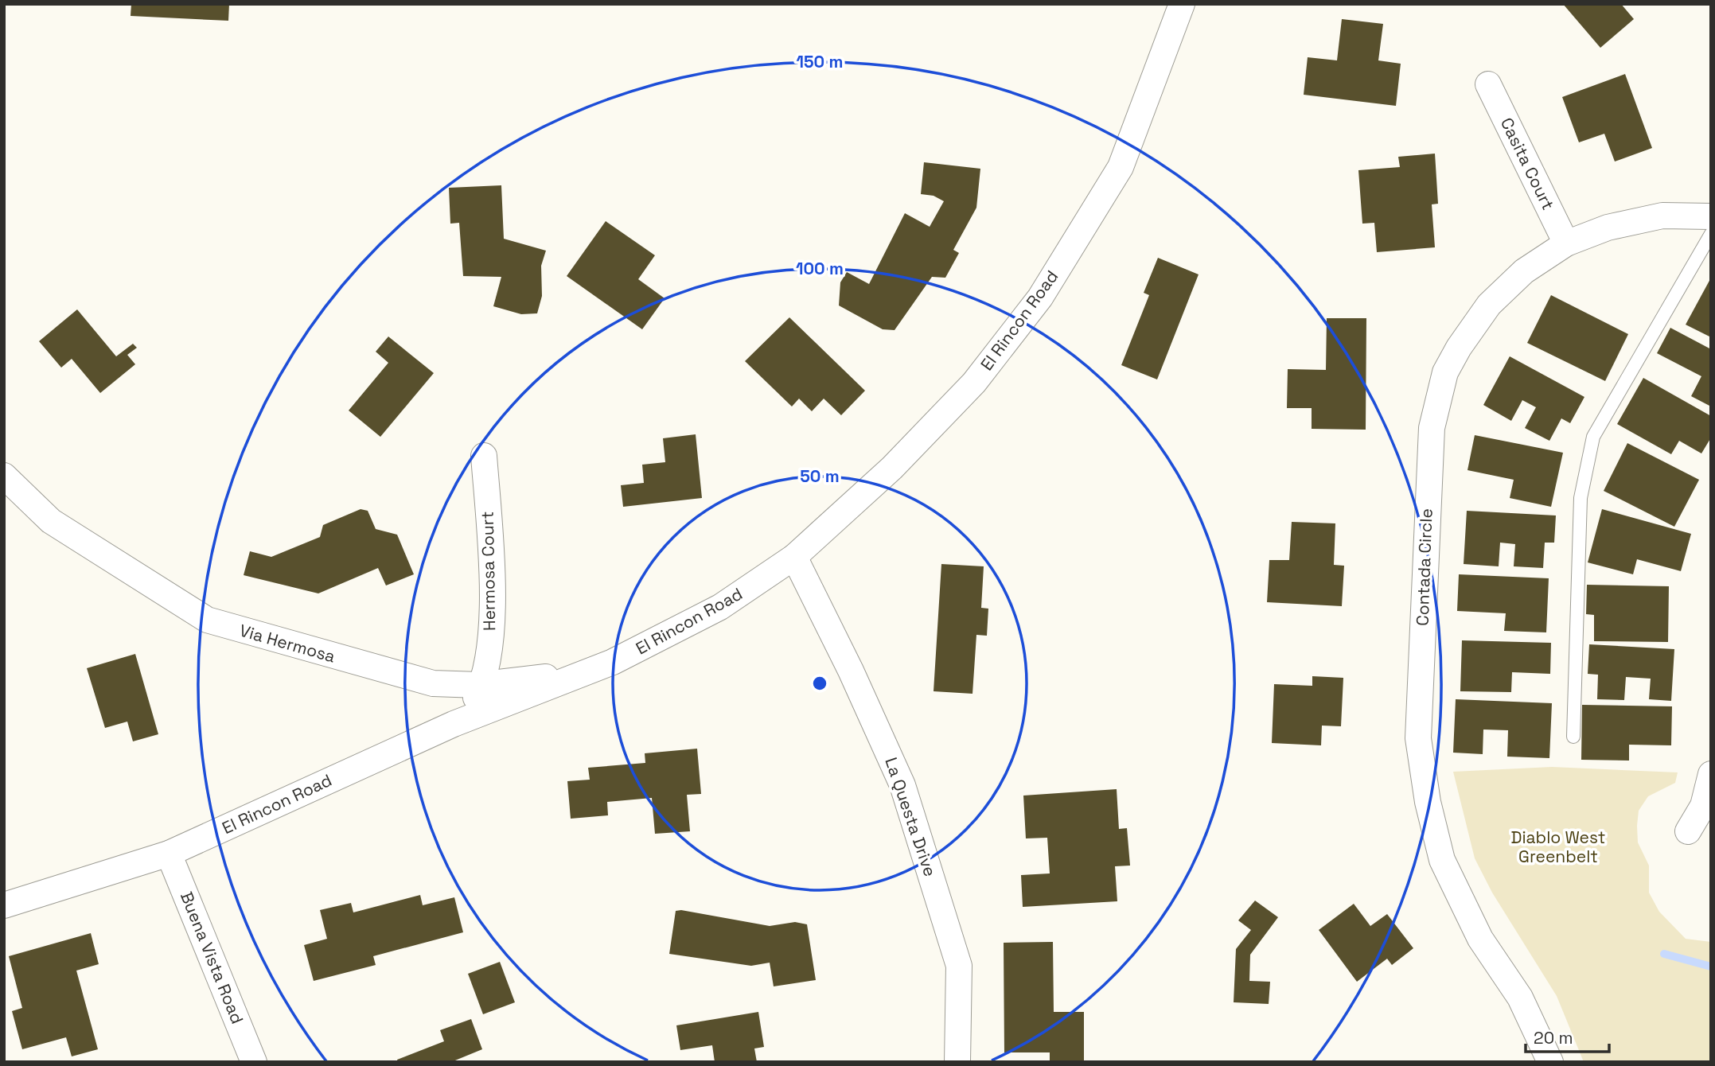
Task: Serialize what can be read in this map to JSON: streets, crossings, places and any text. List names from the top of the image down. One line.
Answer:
{"streets":{"street":["Casita Court","El Rincon Road","Contada Circle","Hermosa Court","Via Hermosa","La Questa Drive","Buena Vista Road"]},"crossings":[["Casita Court","Contada Circle"],["El Rincon Road","Hermosa Court"],["El Rincon Road","Via Hermosa"],["El Rincon Road","La Questa Drive"],["El Rincon Road","Buena Vista Road"],["Hermosa Court","Via Hermosa"]],"parks":["Diablo West Greenbelt"],"scale_bar":"20 m","rings":["150 m","100 m","50 m"]}
